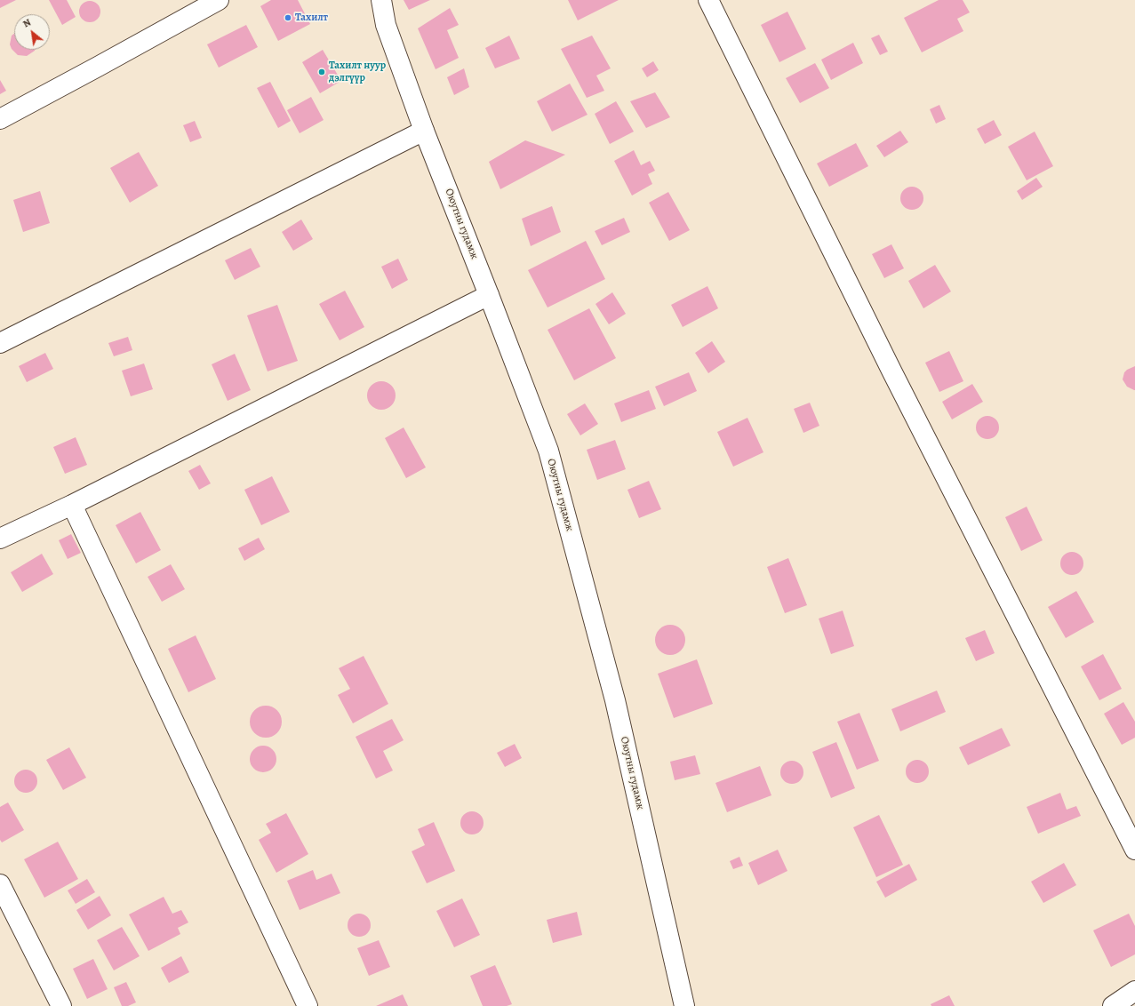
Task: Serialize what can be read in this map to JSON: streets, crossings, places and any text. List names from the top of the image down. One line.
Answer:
{"streets":{"street":["Оюутны гудамж"]},"places":["Тахилт","Тахилт нуур дэлгүүр"],"north":"top left"}
